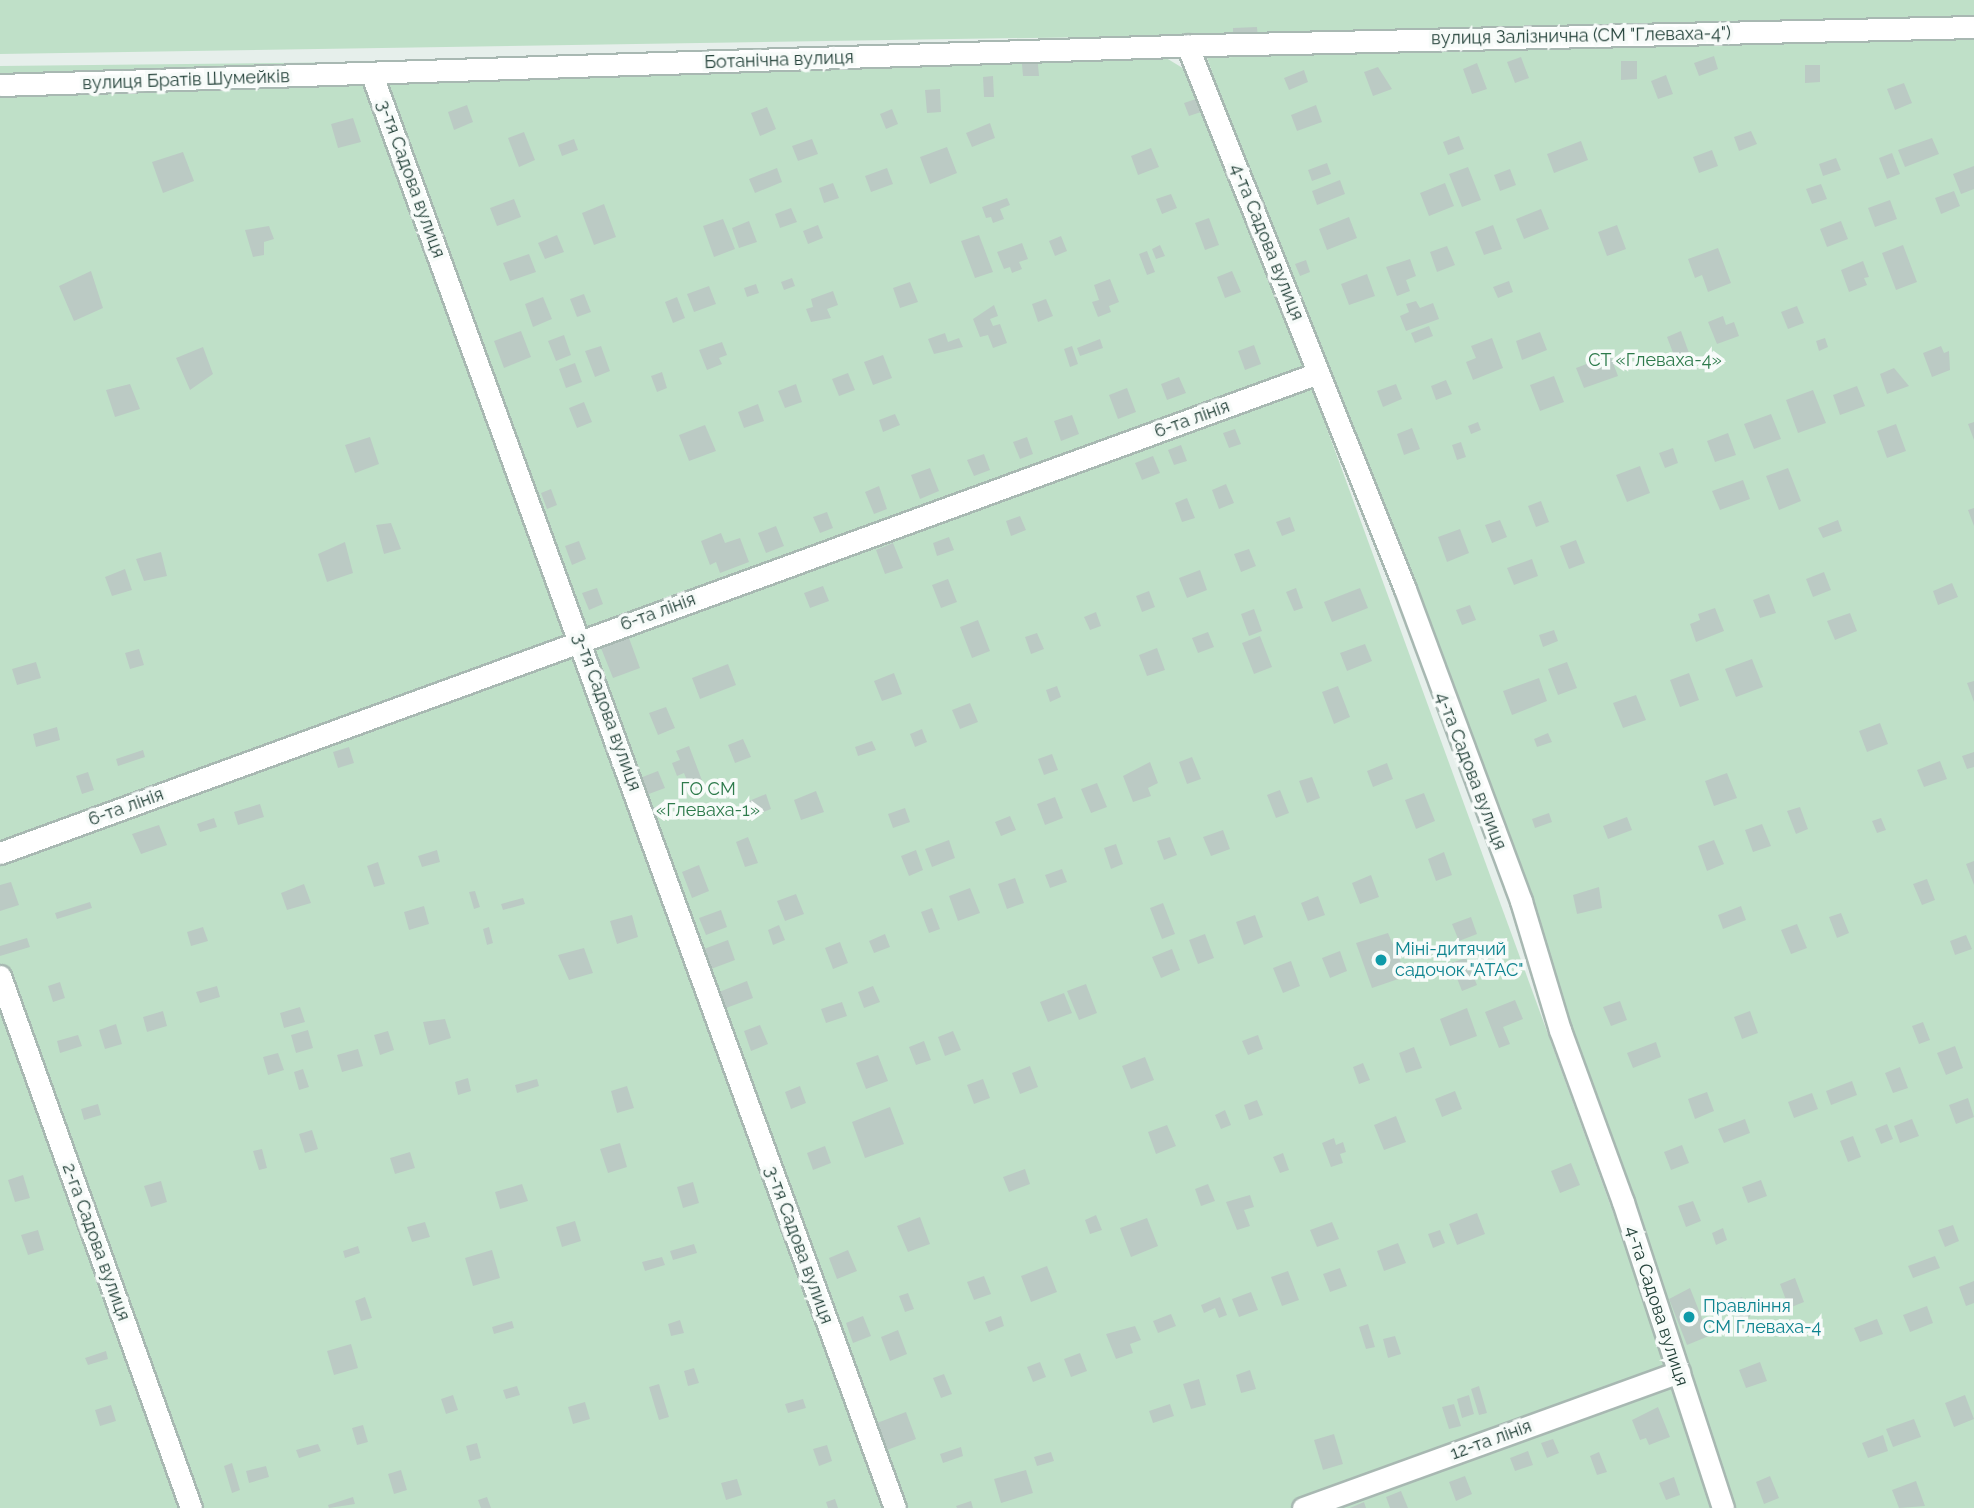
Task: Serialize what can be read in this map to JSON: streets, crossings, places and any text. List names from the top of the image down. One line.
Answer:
{"streets":{"street":["вулиця Залізнична (СМ \"Глеваха-4\")","Ботанічна вулиця","вулиця Братів Шумейків","3-тя Садова вулиця","4-та Садова вулиця","6-та лінія","2-га Садова вулиця","12-та лінія"]},"crossings":[["вулиця Залізнична (СМ \"Глеваха-4\")","Ботанічна вулиця"],["вулиця Залізнична (СМ \"Глеваха-4\")","4-та Садова вулиця"],["Ботанічна вулиця","вулиця Братів Шумейків"],["Ботанічна вулиця","3-тя Садова вулиця"],["Ботанічна вулиця","4-та Садова вулиця"],["вулиця Братів Шумейків","3-тя Садова вулиця"],["3-тя Садова вулиця","6-та лінія"],["4-та Садова вулиця","6-та лінія"],["4-та Садова вулиця","12-та лінія"]],"parks":["СТ «Глеваха-4»","ГО СМ «Глеваха-1»"],"places":["Міні-дитячий садочок \"АТАС\"","Правління СМ Глеваха-4"]}
